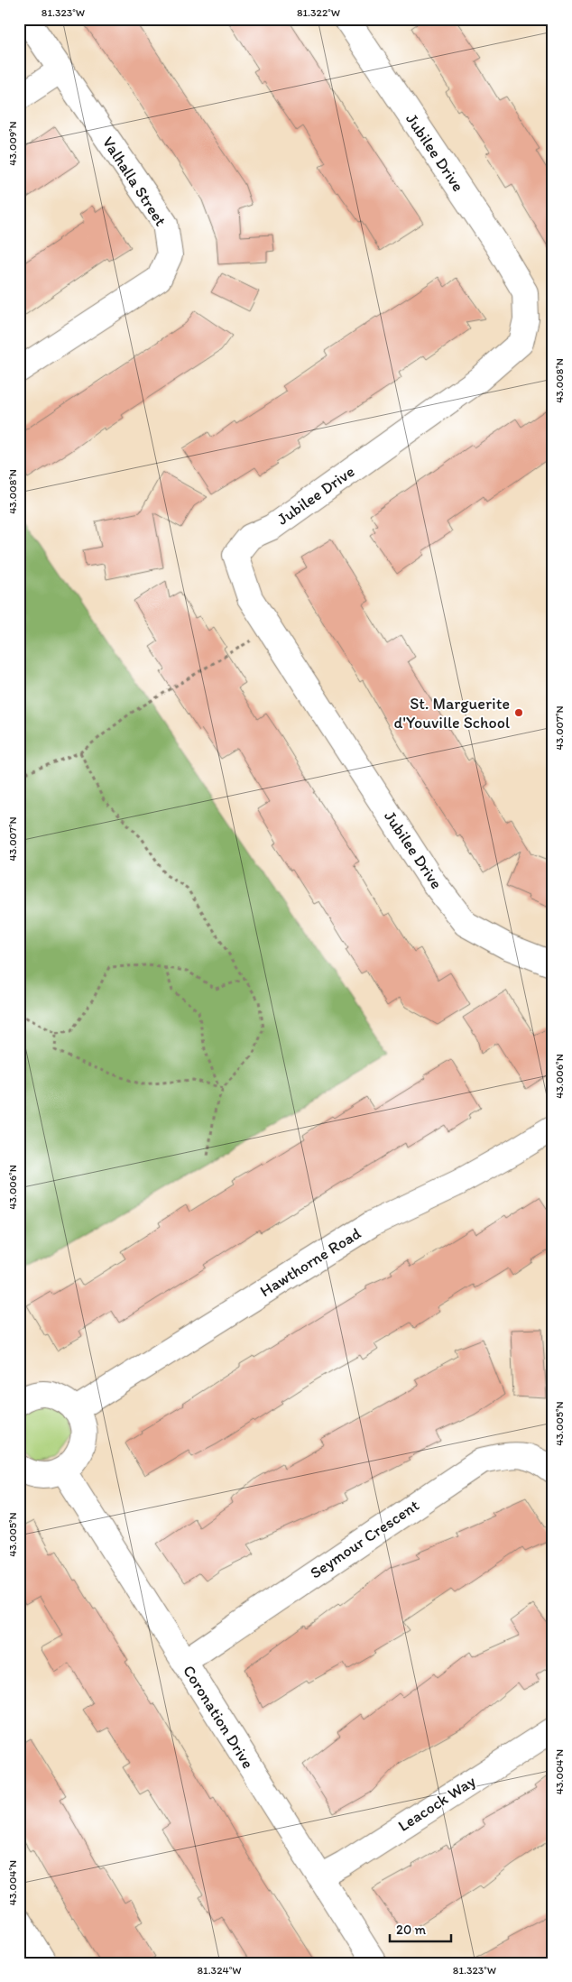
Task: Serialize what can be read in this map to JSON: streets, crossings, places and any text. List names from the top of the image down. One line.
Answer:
{"streets":{"street":["Jubilee Drive","Valhalla Street","Hawthorne Road","Seymour Crescent","Coronation Drive","Leacock Way"]},"crossings":[["Seymour Crescent","Coronation Drive"],["Coronation Drive","Leacock Way"]],"places":["St. Marguerite d'Youville School"],"scale_bar":"20 m","coordinates":["81.323°W","81.322°W","43.009°N","43.008°N","43.007°N","43.006°N","43.005°N","43.004°N","81.324°W"]}
